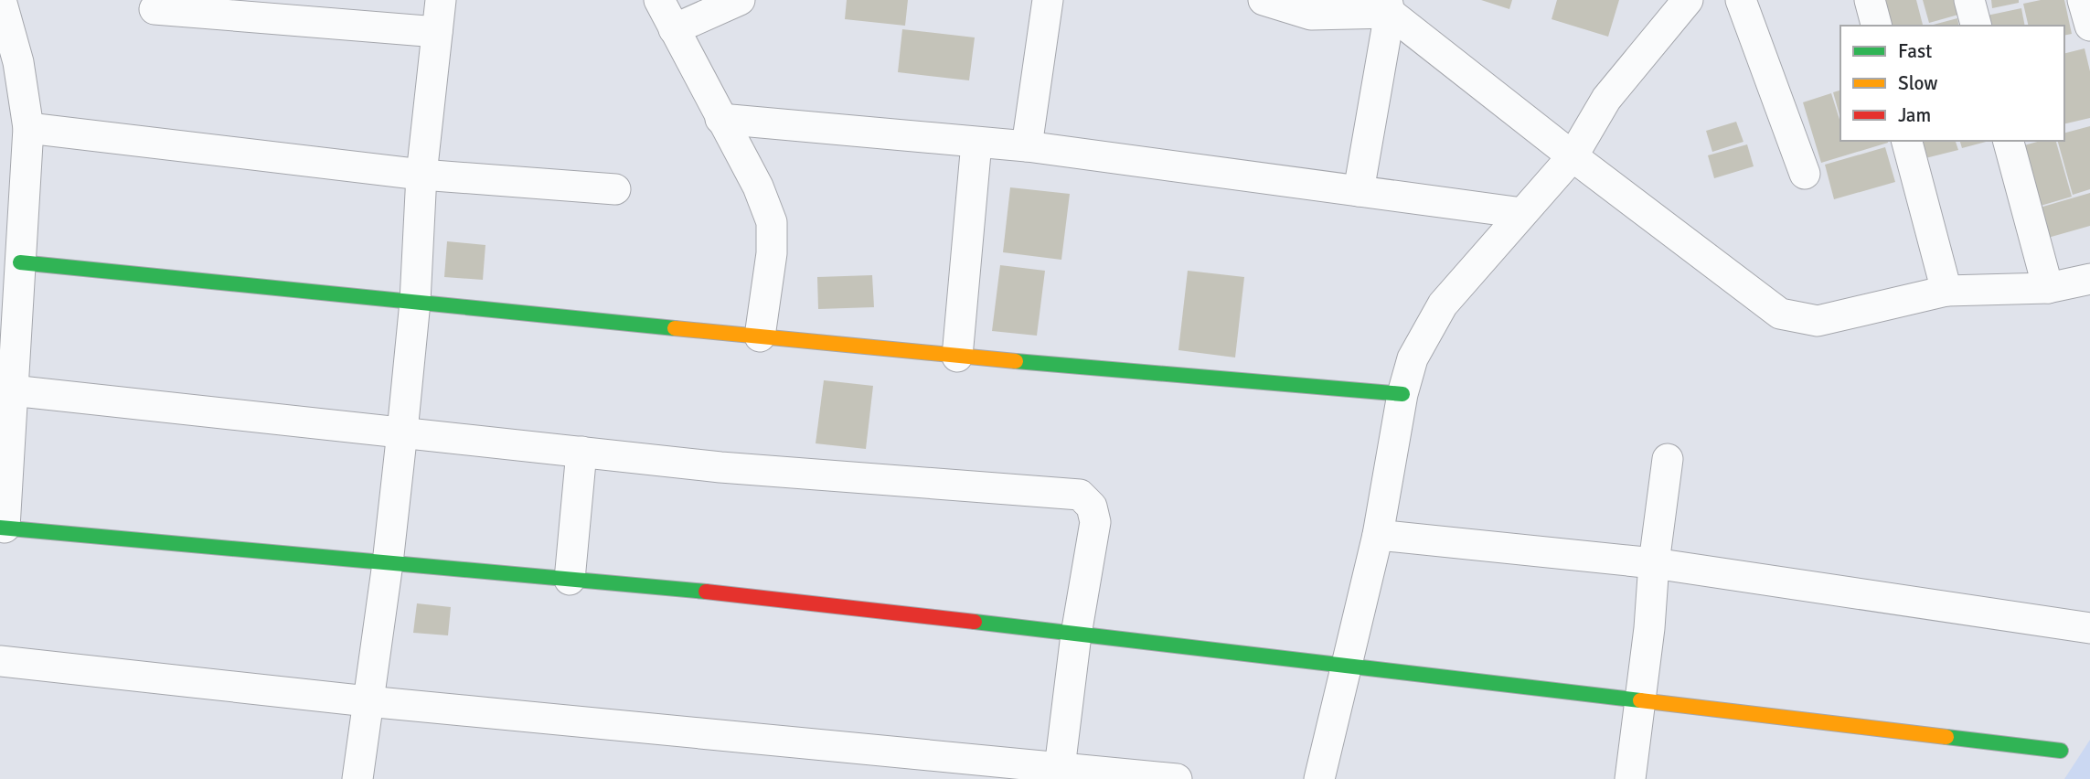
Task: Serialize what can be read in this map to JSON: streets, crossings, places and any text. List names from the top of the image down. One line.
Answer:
{"legend":["Fast","Slow","Jam"]}
